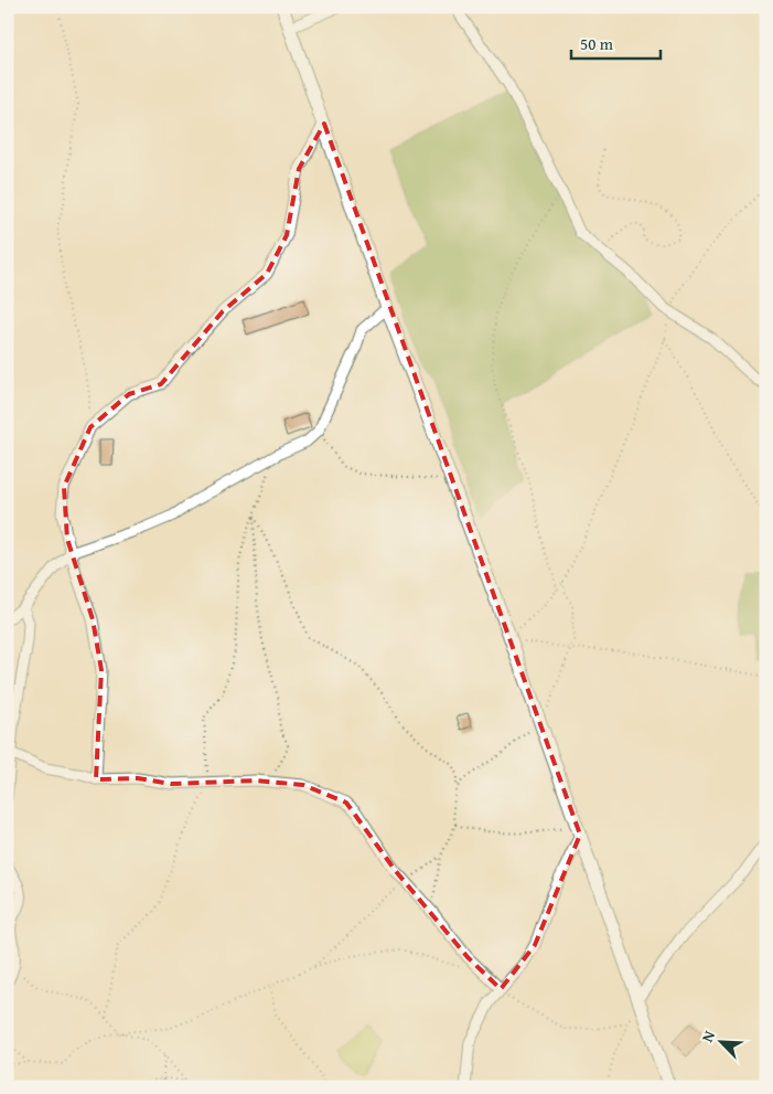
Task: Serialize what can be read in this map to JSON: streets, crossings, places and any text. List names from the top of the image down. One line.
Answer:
{"scale_bar":"50 m","north":"top left"}
